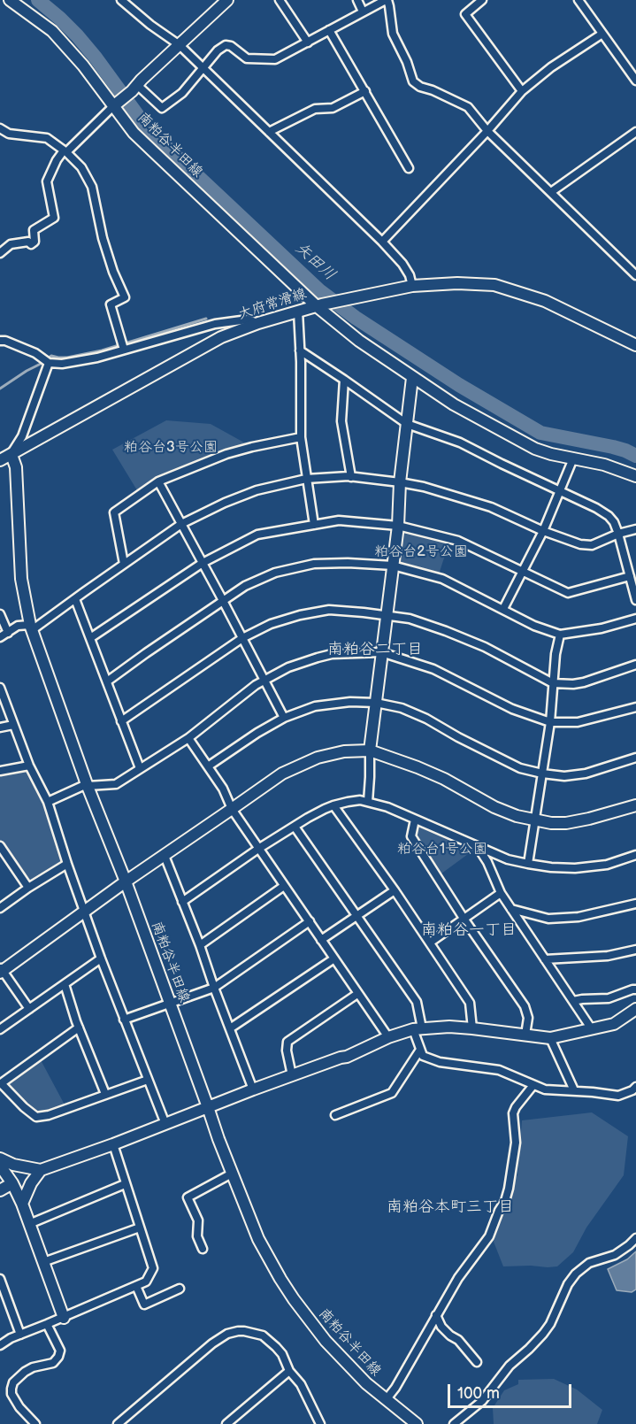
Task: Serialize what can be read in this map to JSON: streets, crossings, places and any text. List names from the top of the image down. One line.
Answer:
{"streets":{"street":["南粕谷半田線","大府常滑線"]},"crossings":[["南粕谷半田線","大府常滑線"]],"districts":["南粕谷二丁目","南粕谷一丁目","南粕谷本町三丁目"],"water":["矢田川"],"parks":["粕谷台3号公園","粕谷台2号公園","粕谷台1号公園"],"scale_bar":"100 m"}
